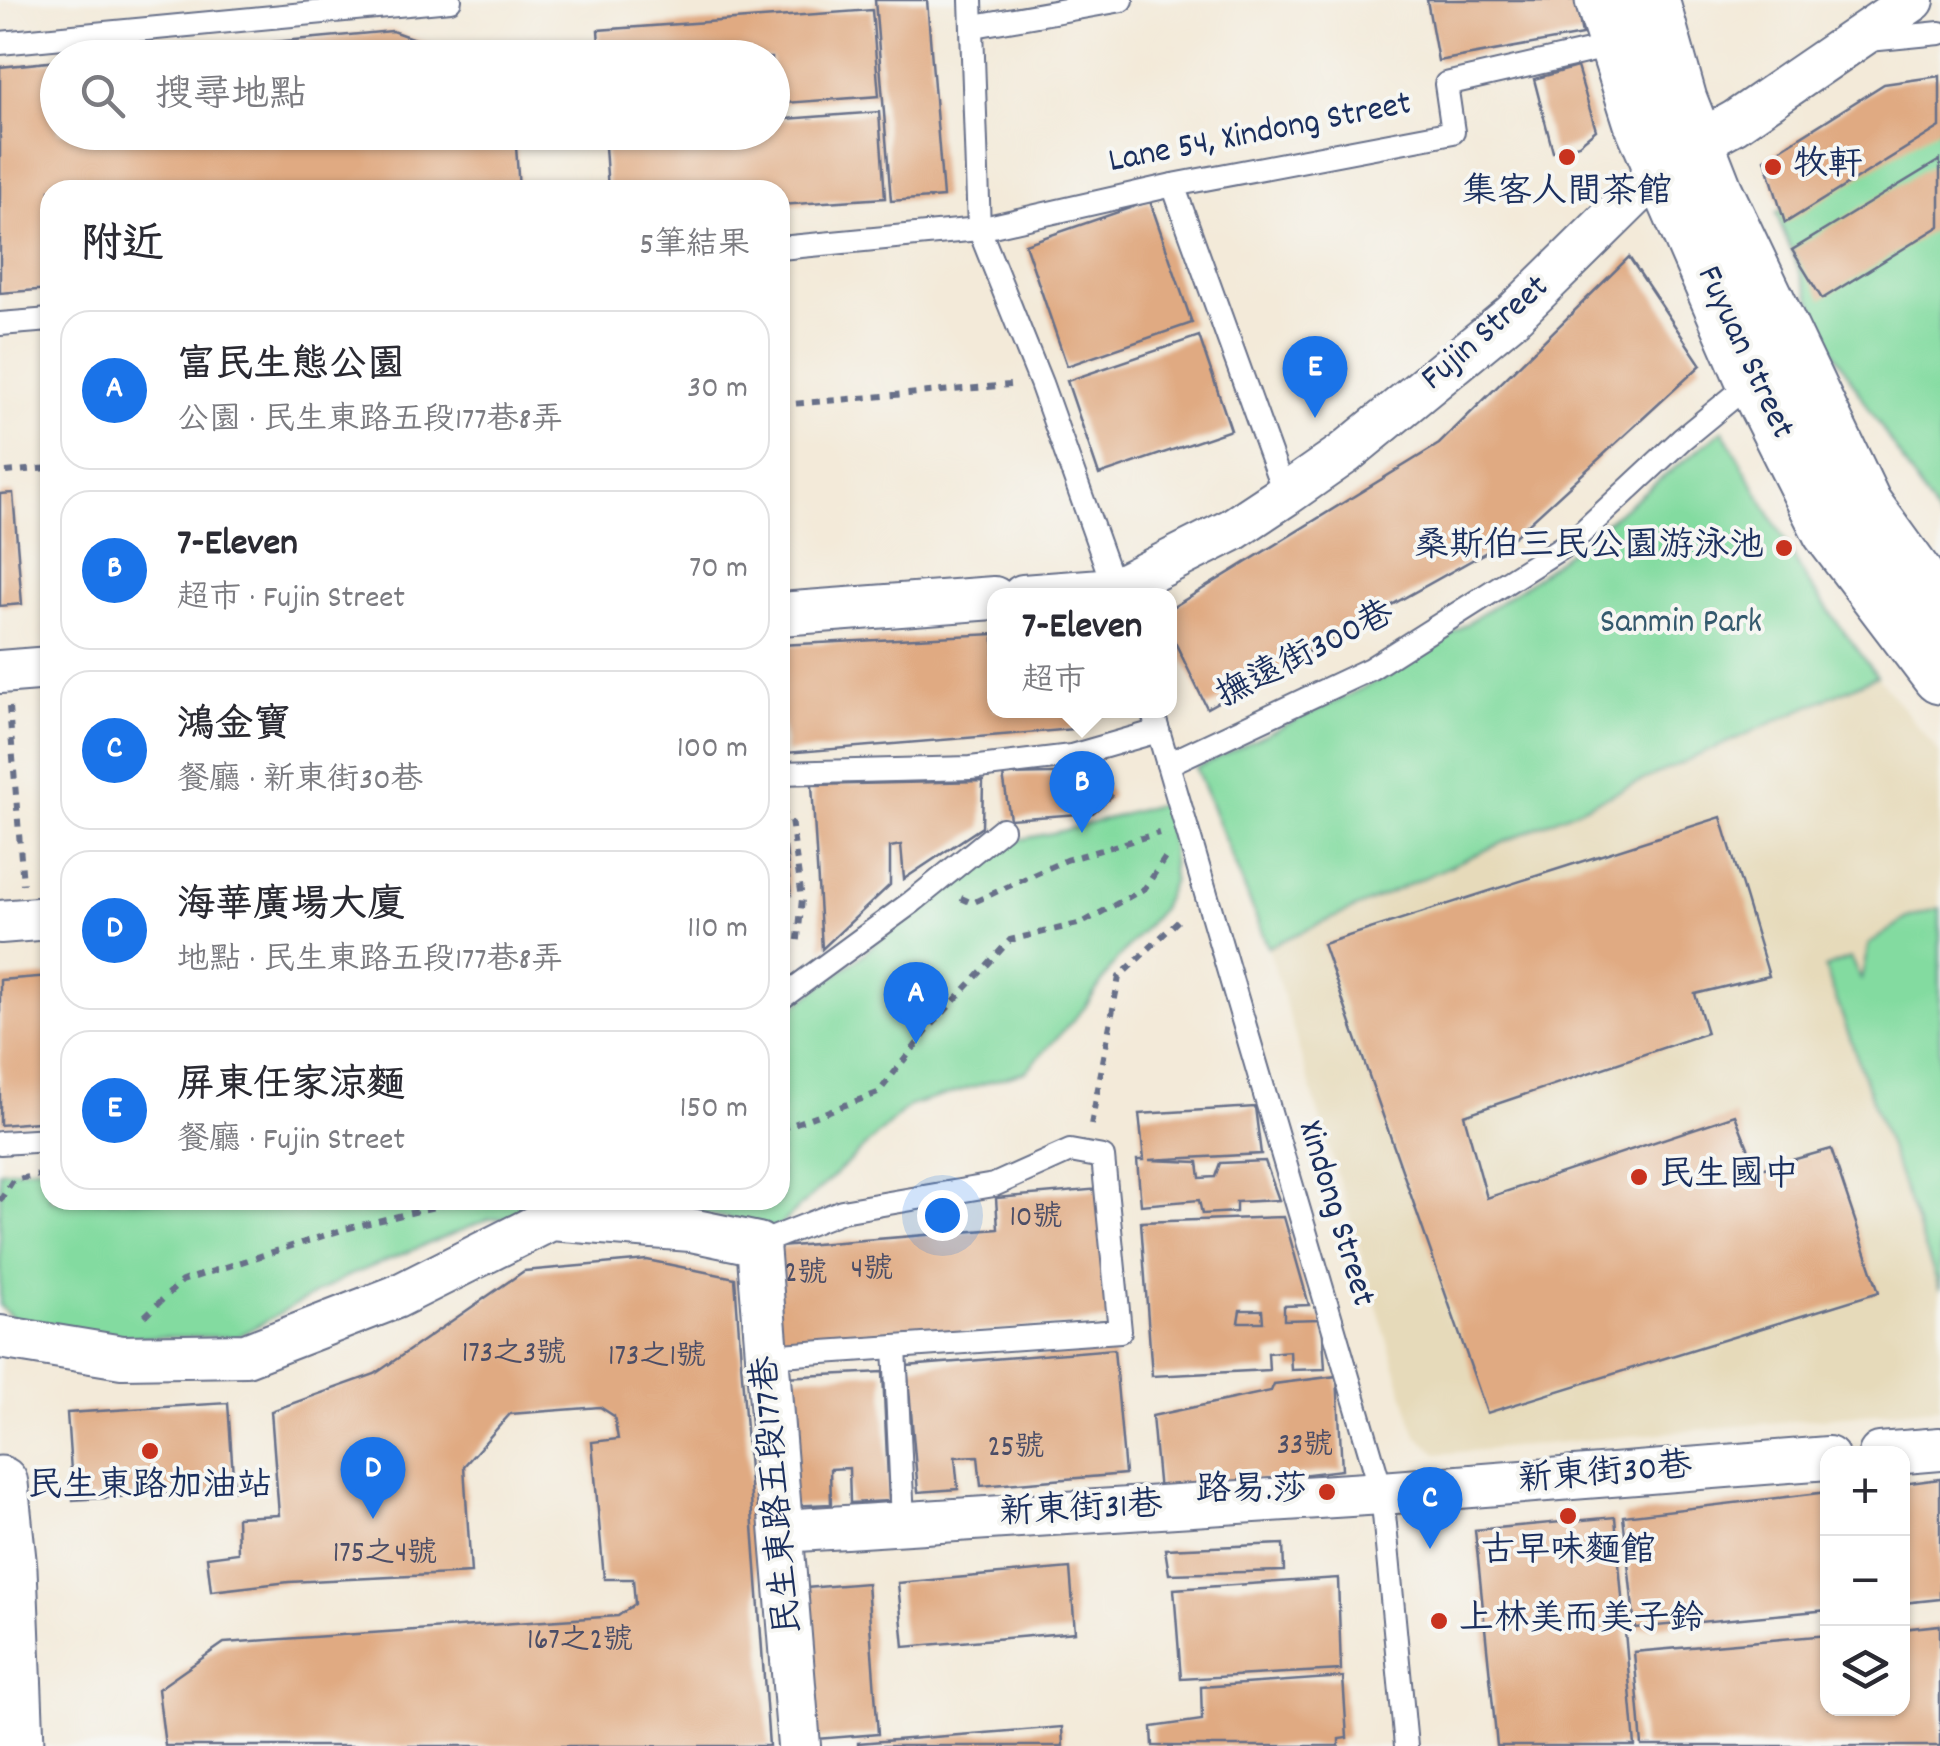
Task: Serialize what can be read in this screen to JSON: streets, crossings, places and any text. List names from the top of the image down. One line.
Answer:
{"streets":{"street":["Fujin Street","Fuyuan Street","新東街30巷","民生東路五段177巷","新東街31巷"],"lane":["Lane 54, Xindong Street","撫遠街300巷","Xindong Street"]},"crossings":[["Lane 54, Xindong Street","Fuyuan Street"],["Fujin Street","Fuyuan Street"],["Fuyuan Street","撫遠街300巷"],["撫遠街300巷","Xindong Street"],["Xindong Street","新東街30巷"],["Xindong Street","新東街31巷"],["新東街30巷","新東街31巷"],["民生東路五段177巷","新東街31巷"]],"parks":["Sanmin Park"],"places":["集客人間茶館","牧軒","桑斯伯三民公園游泳池","民生國中","民生東路加油站","路易.莎","古早味麵館","上林美而美子鈴"],"house_numbers":["10號","4號","2號","173之3號","173之1號","33號","25號","175之4號","167之2號"],"page":{"search":"搜尋地點","heading":["附近","5筆結果"],"list":[{"mark":"A","name":"富民生態公園","note":"公園 · 民生東路五段177巷8弄","value":"30 m"},{"mark":"B","name":"7-Eleven","note":"超市 · Fujin Street","value":"70 m"},{"mark":"C","name":"鴻金寶","note":"餐廳 · 新東街30巷","value":"100 m"},{"mark":"D","name":"海華廣場大廈","note":"地點 · 民生東路五段177巷8弄","value":"110 m"},{"mark":"E","name":"屏東任家涼麵","note":"餐廳 · Fujin Street","value":"150 m"}],"pins":["E","B","A","D","C"],"popup":["7-Eleven","超市"],"map_buttons":["+","−"]}}
